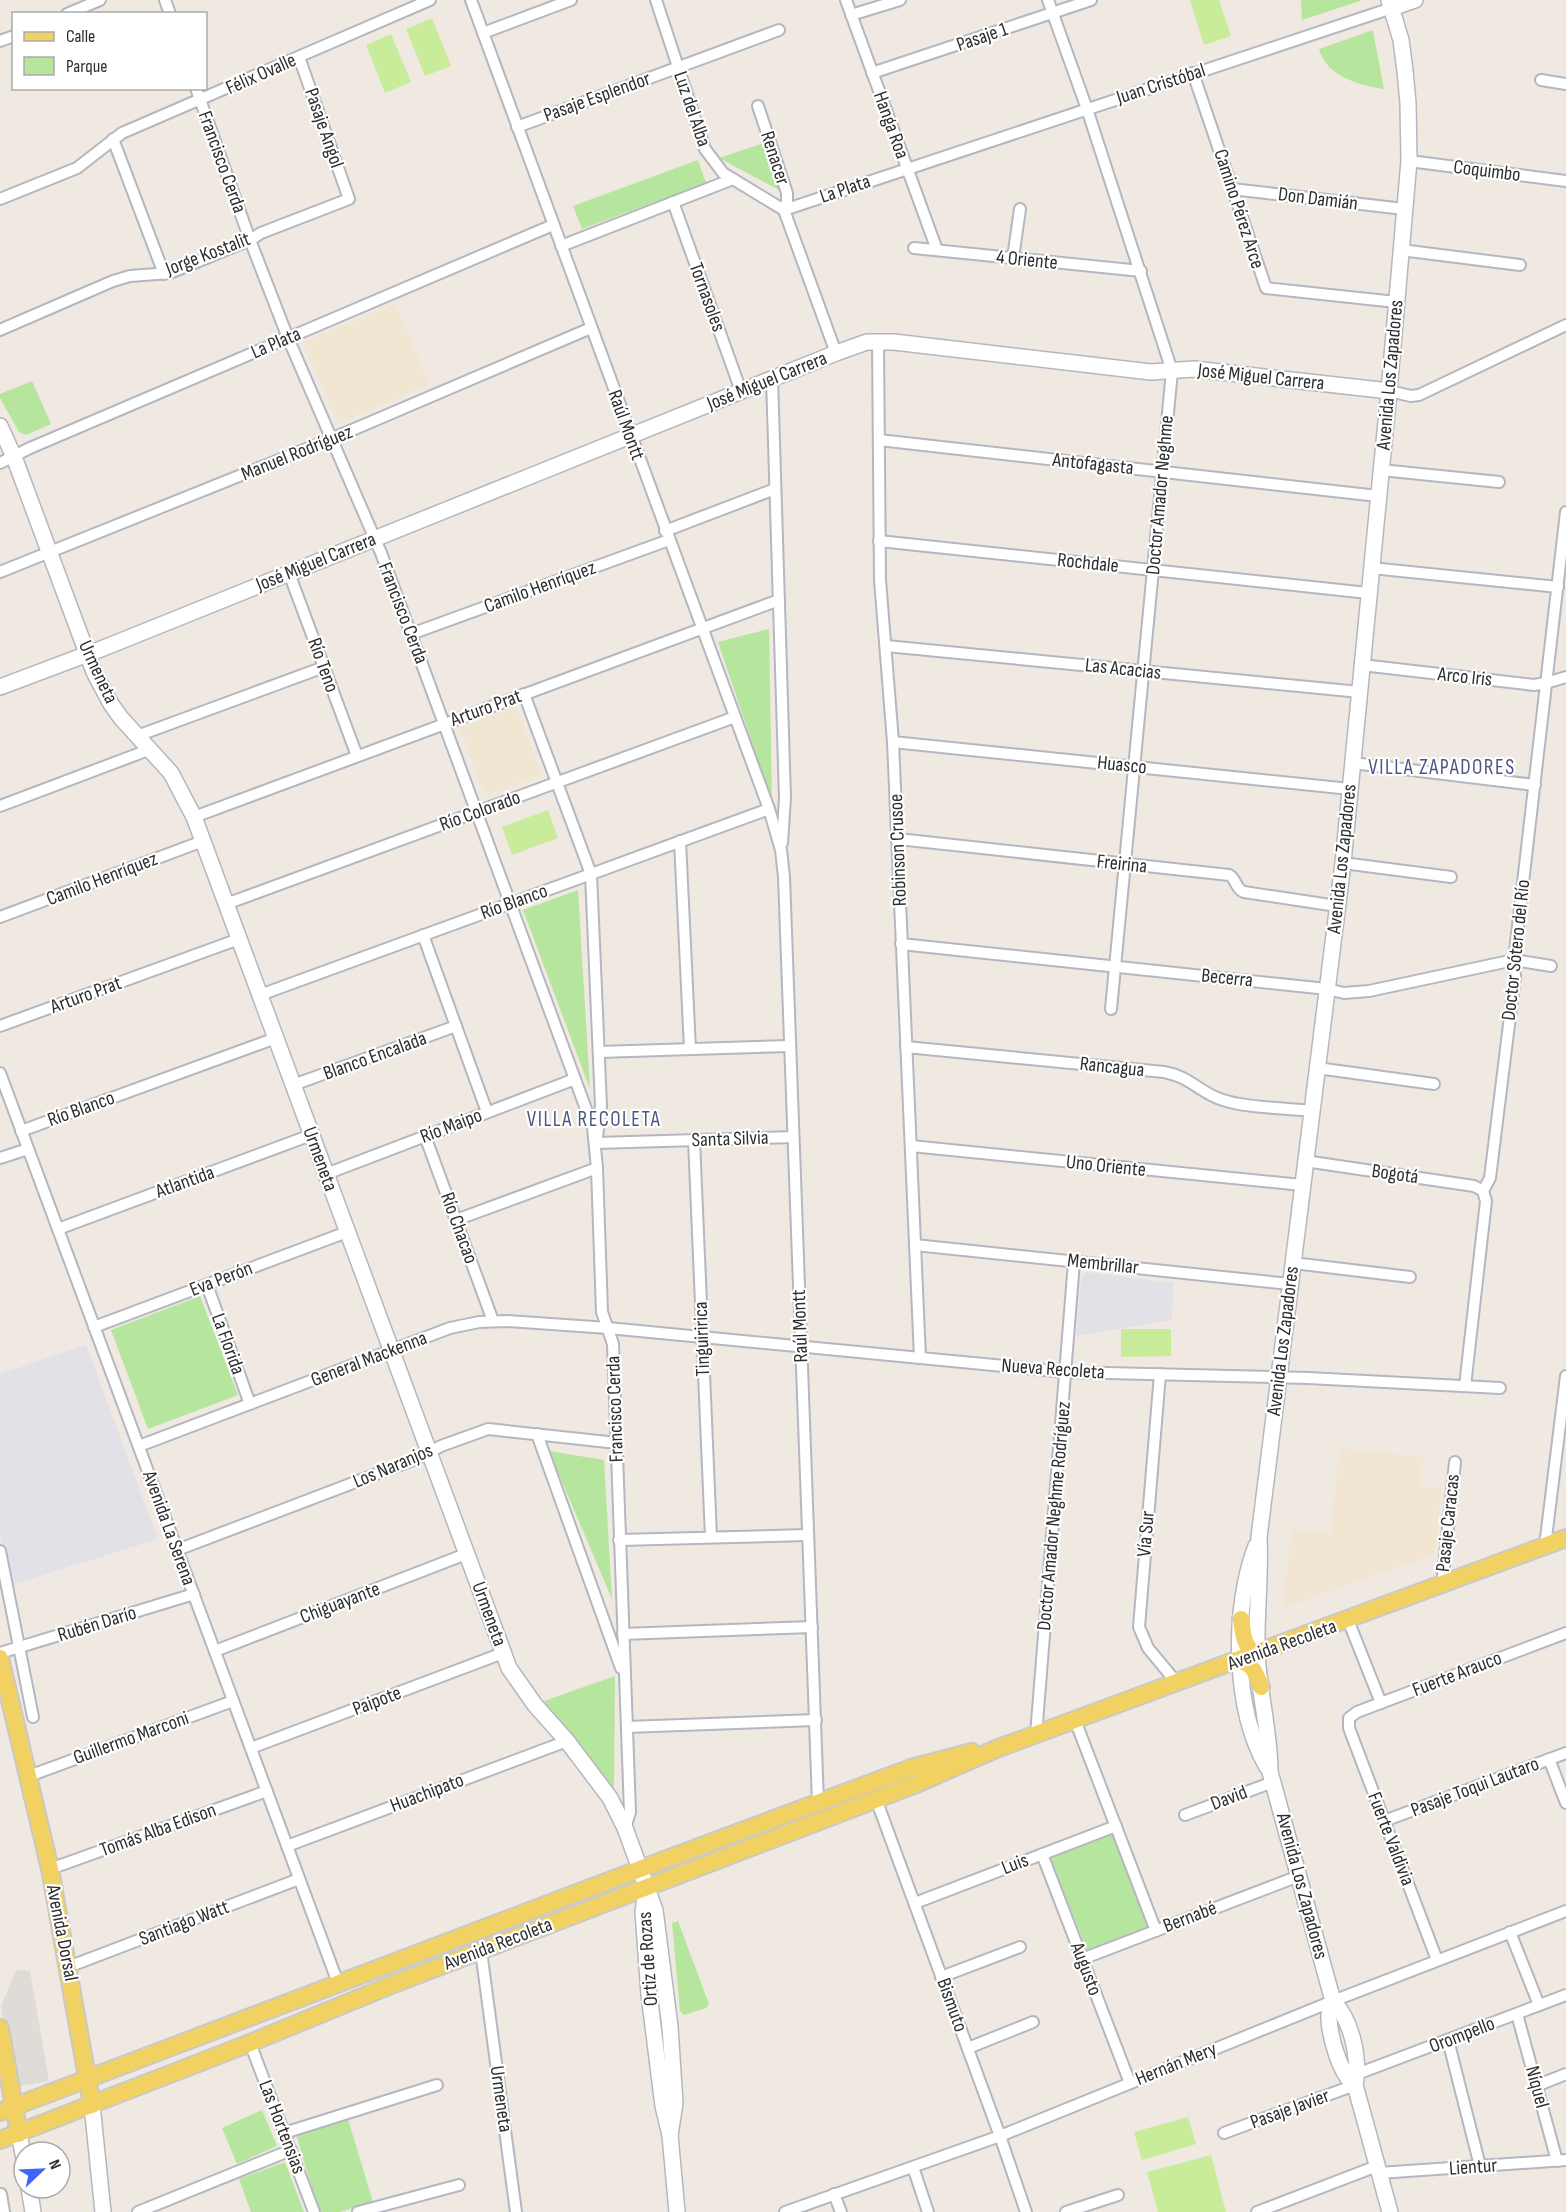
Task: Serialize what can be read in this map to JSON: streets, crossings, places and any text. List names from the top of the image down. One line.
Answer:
{"streets":{"main road":["Avenida Recoleta","Avenida Dorsal"],"street":["Pasaje 1","Félix Ovalle","Juan Cristóbal","Pasaje Esplendor","Luz del Alba","Hanga Roa","Pasaje Angol","Renacer","Francisco Cerda","Coquimbo","La Plata","Don Damián","Camino Pérez Arce","Jorge Kostalit","4 Oriente","Tornasoles","Avenida Los Zapadores","José Miguel Carrera","Raúl Montt","Manuel Rodríguez","Antofagasta","Doctor Amador Neghme","Rochdale","Camilo Henríquez","Río Teno","Las Acacias","Urmeneta","Arco Iris","Arturo Prat","Huasco","Río Colorado","Robinson Crusoe","Freirina","Río Blanco","Doctor Sótero del Río","Becerra","Blanco Encalada","Rancagua","Río Maipo","Santa Silvia","Uno Oriente","Bogotá","Atlantida","Río Chacao","Membrillar","Eva Perón","Tinguiririca","La Florida","General Mackenna","Nueva Recoleta","Los Naranjos","Doctor Amador Neghme Rodríguez","Pasaje Caracas","Avenida La Serena","Vía Sur","Chiguayante","Rubén Darío","Fuerte Arauco","Paipote","Guillermo Marconi","Pasaje Toqui Lautaro","Huachipato","David","Tomás Alba Edison","Fuerte Valdivia","Luis","Bernabé","Santiago Watt","Ortiz de Rozas","Augusto","Bismuto","Orompello","Hernán Mery","Níquel","Pasaje Javier","Las Hortensias","Lientur"]},"crossings":[["Pasaje 1","Hanga Roa"],["Pasaje 1","Doctor Amador Neghme"],["Félix Ovalle","Pasaje Angol"],["Félix Ovalle","Francisco Cerda"],["Juan Cristóbal","Hanga Roa"],["Juan Cristóbal","La Plata"],["Juan Cristóbal","Camino Pérez Arce"],["Juan Cristóbal","Avenida Los Zapadores"],["Juan Cristóbal","Doctor Amador Neghme"],["Pasaje Esplendor","Luz del Alba"],["Pasaje Esplendor","Raúl Montt"],["Luz del Alba","Renacer"],["Luz del Alba","La Plata"],["Hanga Roa","La Plata"],["Hanga Roa","4 Oriente"],["Pasaje Angol","Jorge Kostalit"],["Renacer","La Plata"],["Francisco Cerda","La Plata"],["Francisco Cerda","Jorge Kostalit"],["Francisco Cerda","José Miguel Carrera"],["Francisco Cerda","Manuel Rodríguez"],["Francisco Cerda","Camilo Henríquez"],["Francisco Cerda","Urmeneta"],["Francisco Cerda","Arturo Prat"],["Francisco Cerda","Río Colorado"],["Francisco Cerda","Río Blanco"],["Francisco Cerda","Río Maipo"],["Francisco Cerda","Santa Silvia"],["Francisco Cerda","General Mackenna"],["Francisco Cerda","Nueva Recoleta"],["Francisco Cerda","Los Naranjos"],["Coquimbo","Avenida Los Zapadores"],["La Plata","Raúl Montt"],["La Plata","Urmeneta"],["Don Damián","Camino Pérez Arce"],["Don Damián","Avenida Los Zapadores"],["Camino Pérez Arce","Avenida Los Zapadores"],["4 Oriente","Doctor Amador Neghme"],["Tornasoles","José Miguel Carrera"],["Avenida Los Zapadores","José Miguel Carrera"],["Avenida Los Zapadores","Antofagasta"],["Avenida Los Zapadores","Rochdale"],["Avenida Los Zapadores","Las Acacias"],["Avenida Los Zapadores","Arco Iris"],["Avenida Los Zapadores","Huasco"],["Avenida Los Zapadores","Freirina"],["Avenida Los Zapadores","Becerra"],["Avenida Los Zapadores","Rancagua"],["Avenida Los Zapadores","Uno Oriente"],["Avenida Los Zapadores","Bogotá"],["Avenida Los Zapadores","Membrillar"],["Avenida Los Zapadores","Nueva Recoleta"],["Avenida Los Zapadores","Avenida Recoleta"],["Avenida Los Zapadores","David"],["Avenida Los Zapadores","Bernabé"],["Avenida Los Zapadores","Orompello"],["Avenida Los Zapadores","Hernán Mery"],["Avenida Los Zapadores","Pasaje Javier"],["Avenida Los Zapadores","Lientur"],["José Miguel Carrera","Raúl Montt"],["José Miguel Carrera","Doctor Amador Neghme"],["José Miguel Carrera","Río Teno"],["José Miguel Carrera","Urmeneta"],["José Miguel Carrera","Robinson Crusoe"],["Raúl Montt","Manuel Rodríguez"],["Raúl Montt","Camilo Henríquez"],["Raúl Montt","Arturo Prat"],["Raúl Montt","Río Colorado"],["Raúl Montt","Río Blanco"],["Raúl Montt","Santa Silvia"],["Raúl Montt","Nueva Recoleta"],["Raúl Montt","Avenida Recoleta"],["Manuel Rodríguez","Urmeneta"],["Antofagasta","Doctor Amador Neghme"],["Antofagasta","Robinson Crusoe"],["Doctor Amador Neghme","Rochdale"],["Doctor Amador Neghme","Las Acacias"],["Doctor Amador Neghme","Huasco"],["Doctor Amador Neghme","Freirina"],["Doctor Amador Neghme","Becerra"],["Rochdale","Robinson Crusoe"],["Camilo Henríquez","Urmeneta"],["Río Teno","Arturo Prat"],["Las Acacias","Robinson Crusoe"],["Urmeneta","Arturo Prat"],["Urmeneta","Río Colorado"],["Urmeneta","Río Blanco"],["Urmeneta","Blanco Encalada"],["Urmeneta","Río Maipo"],["Urmeneta","Atlantida"],["Urmeneta","Eva Perón"],["Urmeneta","General Mackenna"],["Urmeneta","Los Naranjos"],["Urmeneta","Chiguayante"],["Urmeneta","Avenida Recoleta"],["Urmeneta","Paipote"],["Urmeneta","Huachipato"],["Urmeneta","Ortiz de Rozas"],["Arco Iris","Doctor Sótero del Río"],["Huasco","Robinson Crusoe"],["Robinson Crusoe","Freirina"],["Robinson Crusoe","Becerra"],["Robinson Crusoe","Rancagua"],["Robinson Crusoe","Uno Oriente"],["Robinson Crusoe","Membrillar"],["Robinson Crusoe","Nueva Recoleta"],["Río Blanco","Avenida La Serena"],["Doctor Sótero del Río","Becerra"],["Doctor Sótero del Río","Bogotá"],["Doctor Sótero del Río","Nueva Recoleta"],["Río Maipo","Río Chacao"],["Santa Silvia","Tinguiririca"],["Atlantida","Avenida La Serena"],["Río Chacao","General Mackenna"],["Membrillar","Doctor Amador Neghme Rodríguez"],["Eva Perón","La Florida"],["Eva Perón","Avenida La Serena"],["Tinguiririca","Nueva Recoleta"],["La Florida","General Mackenna"],["General Mackenna","Nueva Recoleta"],["General Mackenna","Avenida La Serena"],["Nueva Recoleta","Doctor Amador Neghme Rodríguez"],["Nueva Recoleta","Vía Sur"],["Los Naranjos","Avenida La Serena"],["Doctor Amador Neghme Rodríguez","Avenida Recoleta"],["Pasaje Caracas","Avenida Recoleta"],["Avenida La Serena","Chiguayante"],["Avenida La Serena","Rubén Darío"],["Avenida La Serena","Avenida Recoleta"],["Avenida La Serena","Paipote"],["Avenida La Serena","Guillermo Marconi"],["Avenida La Serena","Huachipato"],["Avenida La Serena","Tomás Alba Edison"],["Avenida La Serena","Santiago Watt"],["Vía Sur","Avenida Recoleta"],["Rubén Darío","Avenida Dorsal"],["Avenida Recoleta","Avenida Dorsal"],["Avenida Recoleta","Ortiz de Rozas"],["Avenida Recoleta","Bismuto"],["Avenida Recoleta","Las Hortensias"],["Fuerte Arauco","Fuerte Valdivia"],["Guillermo Marconi","Avenida Dorsal"],["Pasaje Toqui Lautaro","Fuerte Valdivia"],["Tomás Alba Edison","Avenida Dorsal"],["Fuerte Valdivia","Hernán Mery"],["Luis","Augusto"],["Luis","Bismuto"],["Bernabé","Augusto"],["Santiago Watt","Avenida Dorsal"],["Augusto","Hernán Mery"],["Bismuto","Hernán Mery"],["Orompello","Níquel"],["Orompello","Pasaje Javier"],["Níquel","Lientur"]],"districts":["VILLA ZAPADORES","VILLA RECOLETA"],"legend":["Calle","Parque"],"north":"top right"}
